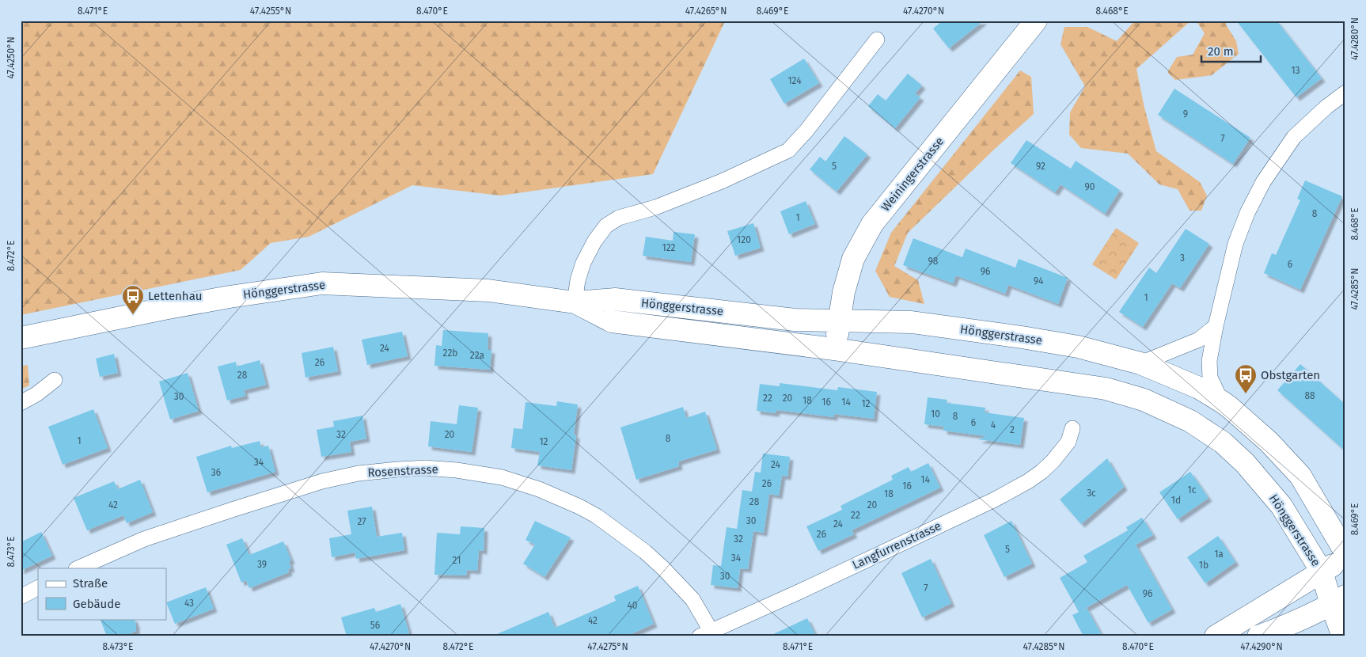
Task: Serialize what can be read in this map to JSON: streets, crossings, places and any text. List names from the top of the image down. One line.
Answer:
{"streets":{"main road":["Weiningerstrasse","Hönggerstrasse"],"street":["Rosenstrasse","Langfurrenstrasse"]},"crossings":[["Weiningerstrasse","Hönggerstrasse"],["Rosenstrasse","Langfurrenstrasse"]],"places":{"bus stop":["Lettenhau","Obstgarten"]},"house_numbers":["13","124","9","7","5","92","90","8","1","120","122","3","98","6","96","94","1","24","22b","22a","26","28","88","30","22","20","18","16","14","12","10","8","6","4","2","32","20","8","1","12","34","24","36","14","26","16","1c","3c","18","1d","28","42","20","22","30","27","24","26","32","5","1a","34","21","39","1b","30","7","96","43","40","42","56"],"legend":["Straße","Gebäude"],"scale_bar":"20 m","coordinates":["8.471°E","47.4255°N","8.470°E","47.4265°N","8.469°E","47.4270°N","8.468°E","47.4280°N","47.4250°N","8.472°E","47.4285°N","8.473°E","47.4275°N","47.4290°N"]}
